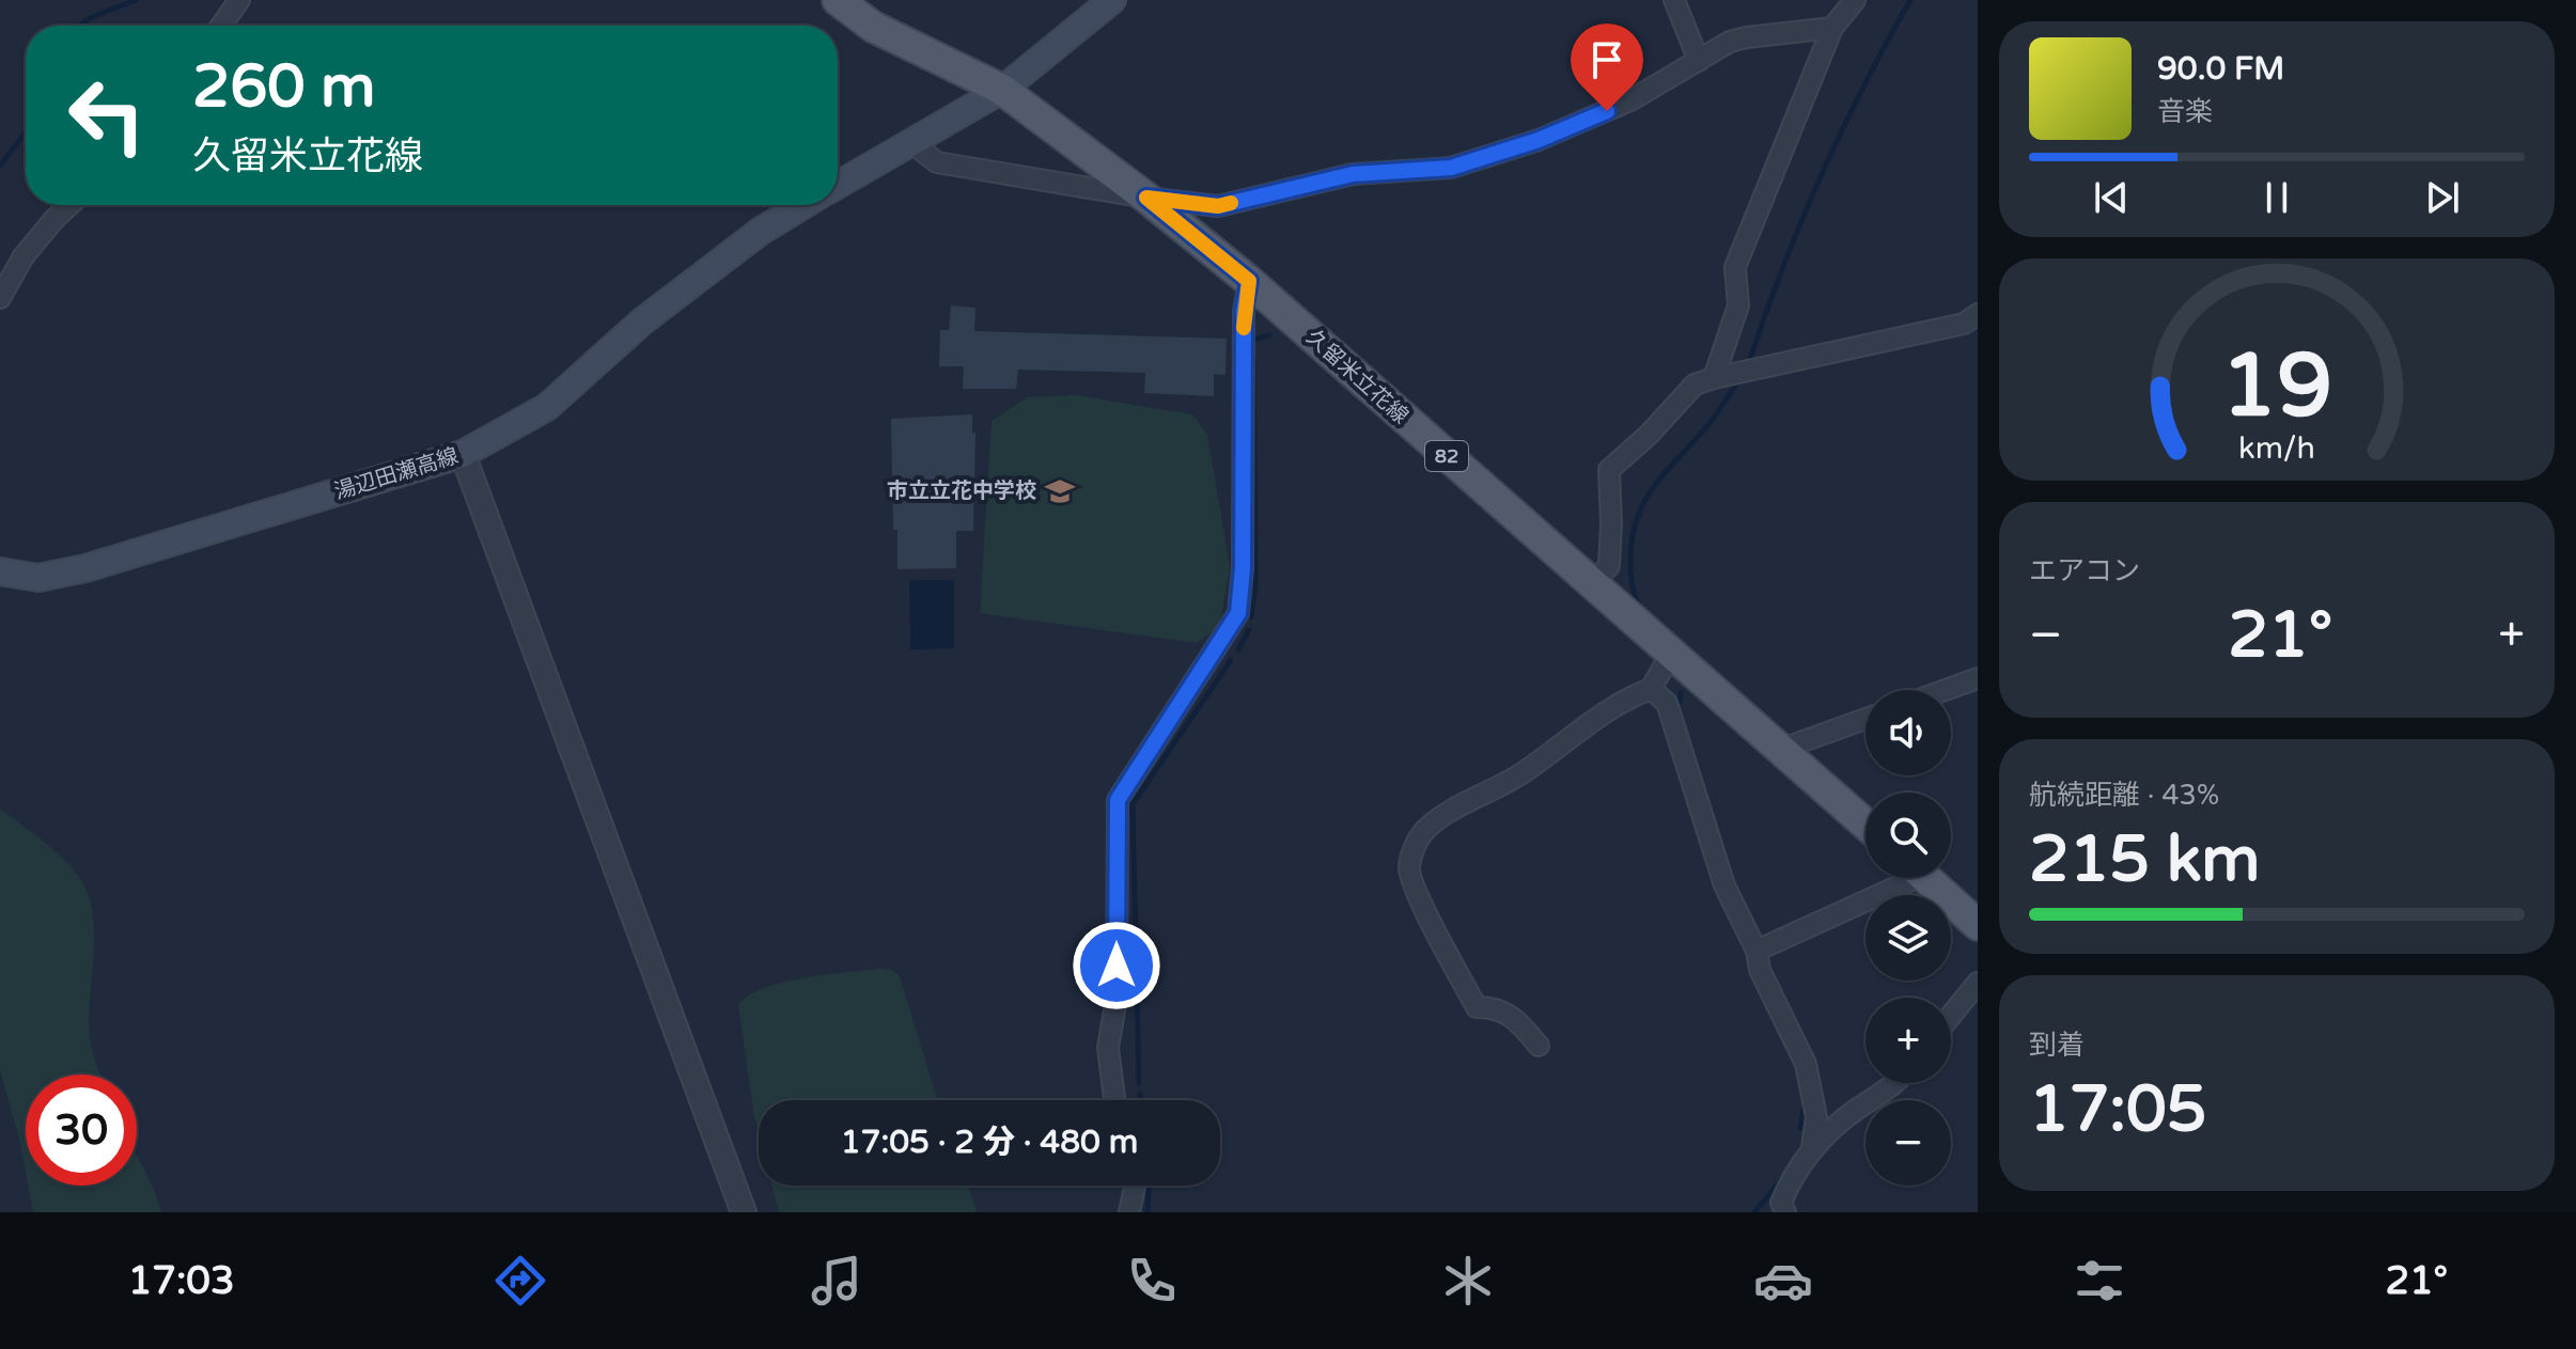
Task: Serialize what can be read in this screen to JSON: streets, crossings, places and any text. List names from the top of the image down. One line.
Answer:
{"streets":{"main road":["久留米立花線","82","湯辺田瀬高線"]},"places":{"school or university":["市立立花中学校"]},"page":{"turn":["260 m","久留米立花線"],"song":["90.0 FM","音楽"],"tile":["エアコン",["航続距離 · 43%","215 km"],["到着","17:05"]],"heat":["−","21°","+"],"map_buttons":["+","−"],"limit":"30","trip":"17:05 · 2 分 · 480 m","tabs":["17:03","21°"],"gauge":["19","km/h"]}}
